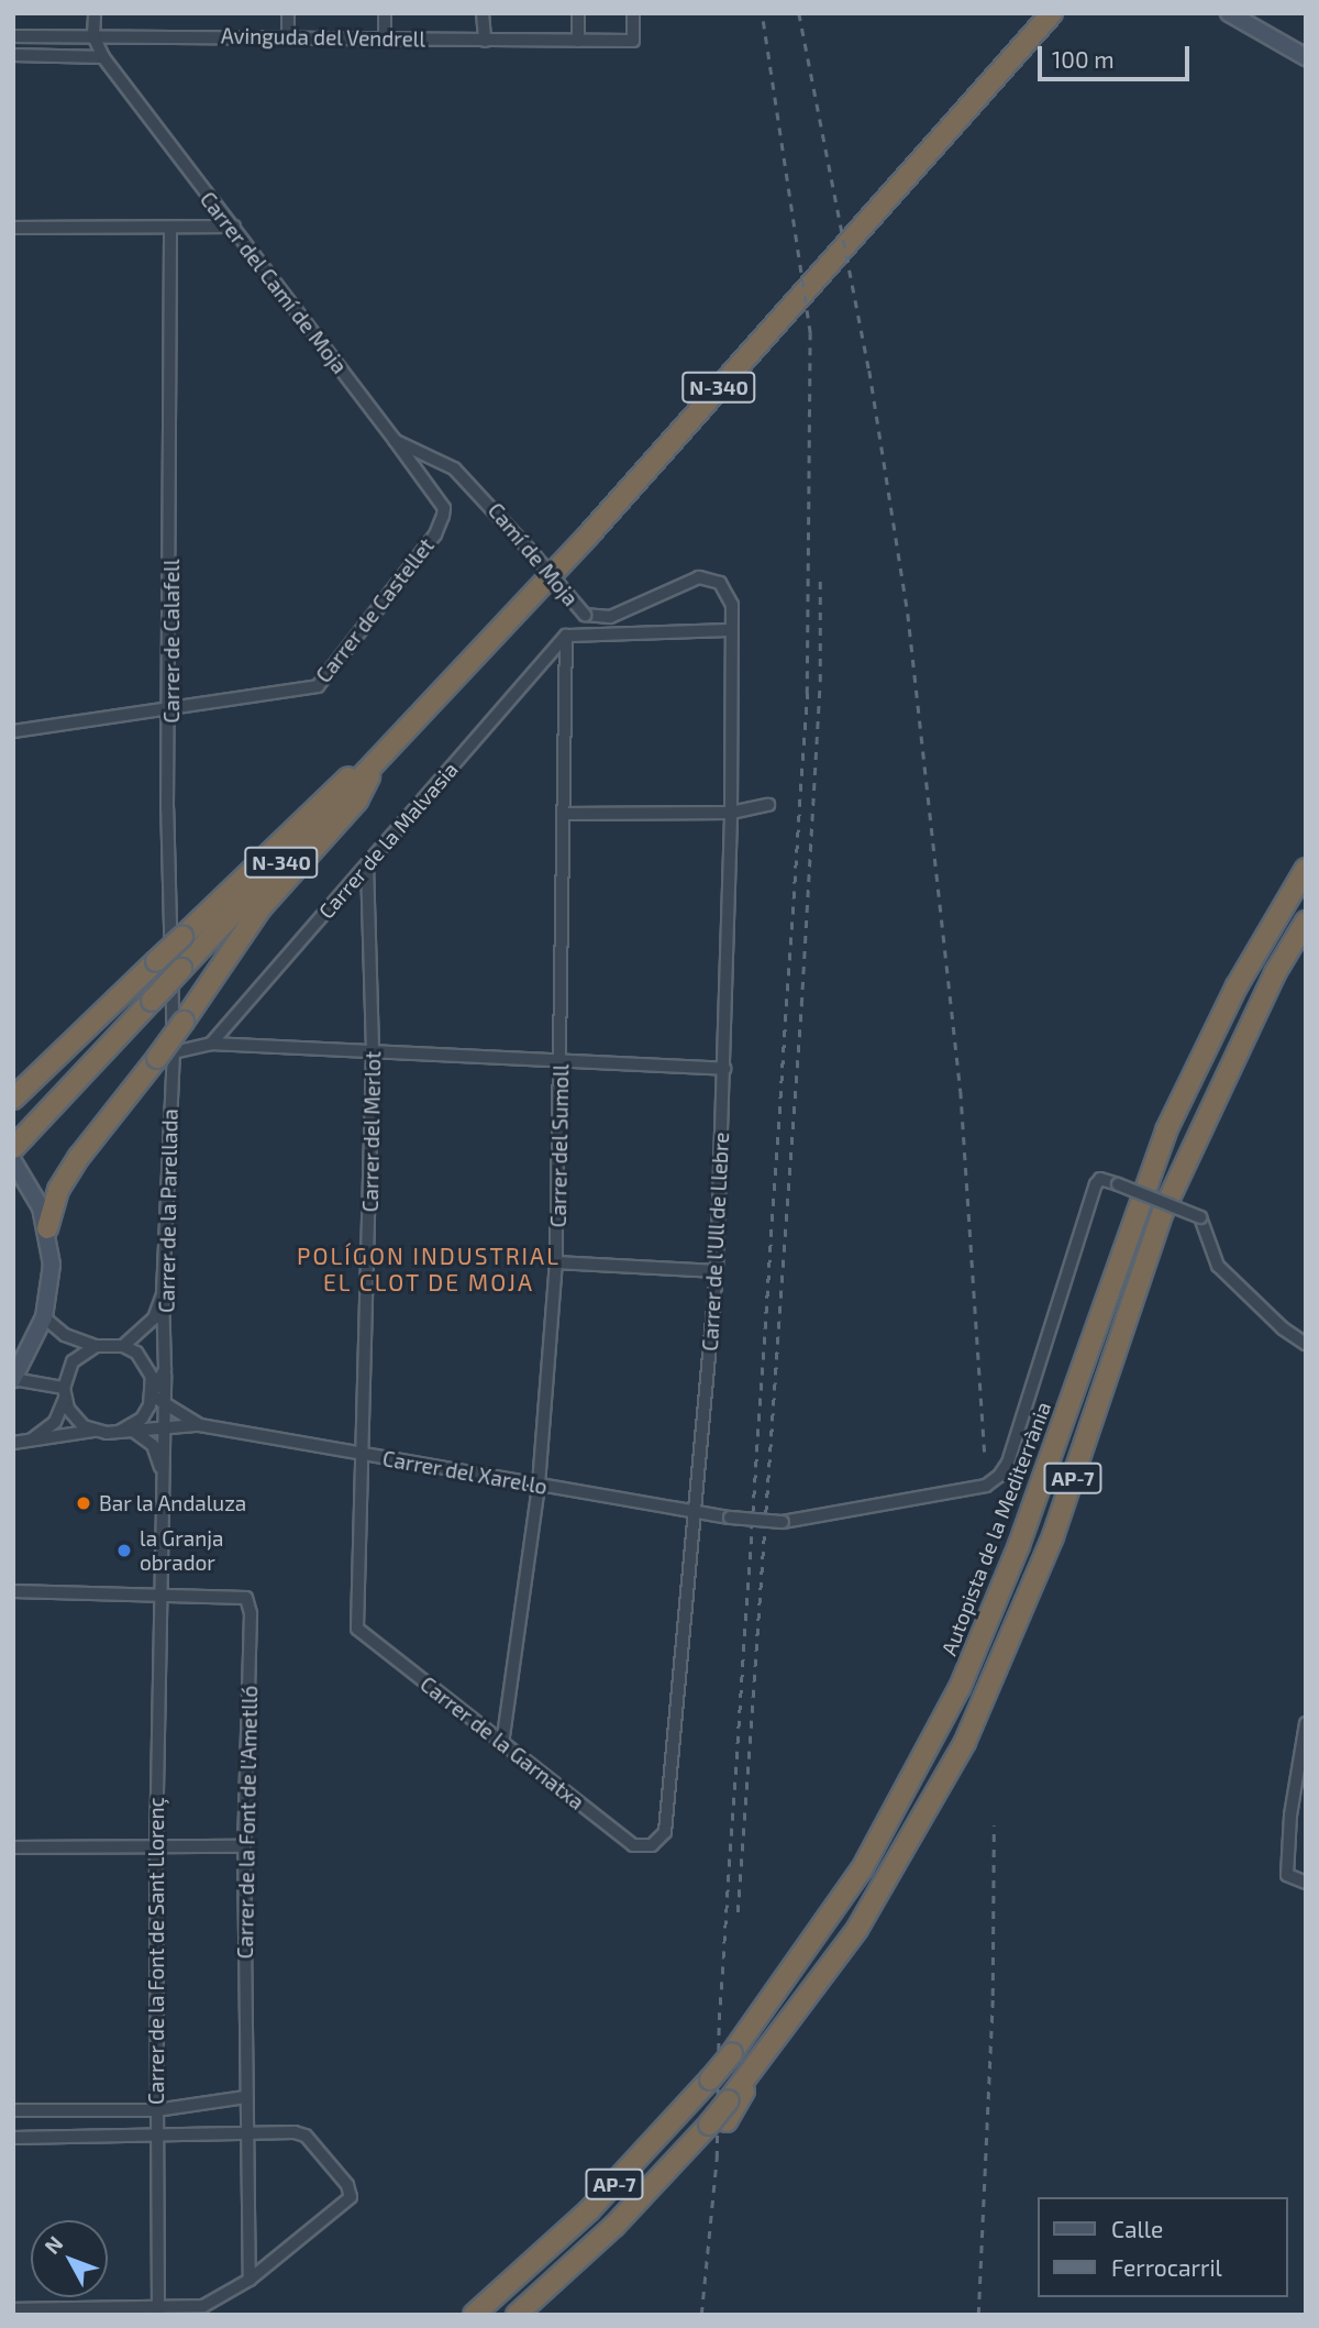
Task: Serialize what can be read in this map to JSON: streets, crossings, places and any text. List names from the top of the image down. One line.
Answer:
{"streets":{"highway":["N-340","AP-7","Autopista de la Mediterrània"],"street":["Avinguda del Vendrell","Carrer del Camí de Moja","Camí de Moja","Carrer de Castellet","Carrer de Calafell","Carrer de la Malvasia","Carrer del Merlot","Carrer del Sumoll","Carrer de la Parellada","Carrer de l'Ull de Llebre","Carrer del Xarel·lo","Carrer de la Garnatxa","Carrer de la Font de l'Ametlló","Carrer de la Font de Sant Llorenç"]},"crossings":[["Avinguda del Vendrell","Carrer del Camí de Moja"],["Carrer del Camí de Moja","Camí de Moja"],["Carrer del Camí de Moja","Carrer de Castellet"],["Camí de Moja","Carrer de l'Ull de Llebre"],["Carrer de Castellet","Carrer de Calafell"],["Carrer de Calafell","Carrer de la Parellada"],["Carrer de la Malvasia","Carrer del Merlot"],["Carrer de la Malvasia","Carrer del Sumoll"],["Carrer del Merlot","Carrer del Xarel·lo"],["Carrer del Merlot","Carrer de la Garnatxa"],["Carrer del Sumoll","Carrer del Xarel·lo"],["Carrer del Sumoll","Carrer de la Garnatxa"],["Carrer de la Parellada","Carrer de la Font de l'Ametlló"],["Carrer de la Parellada","Carrer de la Font de Sant Llorenç"],["Carrer de l'Ull de Llebre","Carrer del Xarel·lo"],["Carrer de l'Ull de Llebre","Carrer de la Garnatxa"],["Carrer de la Font de l'Ametlló","Carrer de la Font de Sant Llorenç"]],"districts":["POLÍGON INDUSTRIAL EL CLOT DE MOJA"],"places":["Bar la Andaluza","la Granja obrador"],"legend":["Calle","Ferrocarril"],"scale_bar":"100 m","north":"top left"}
